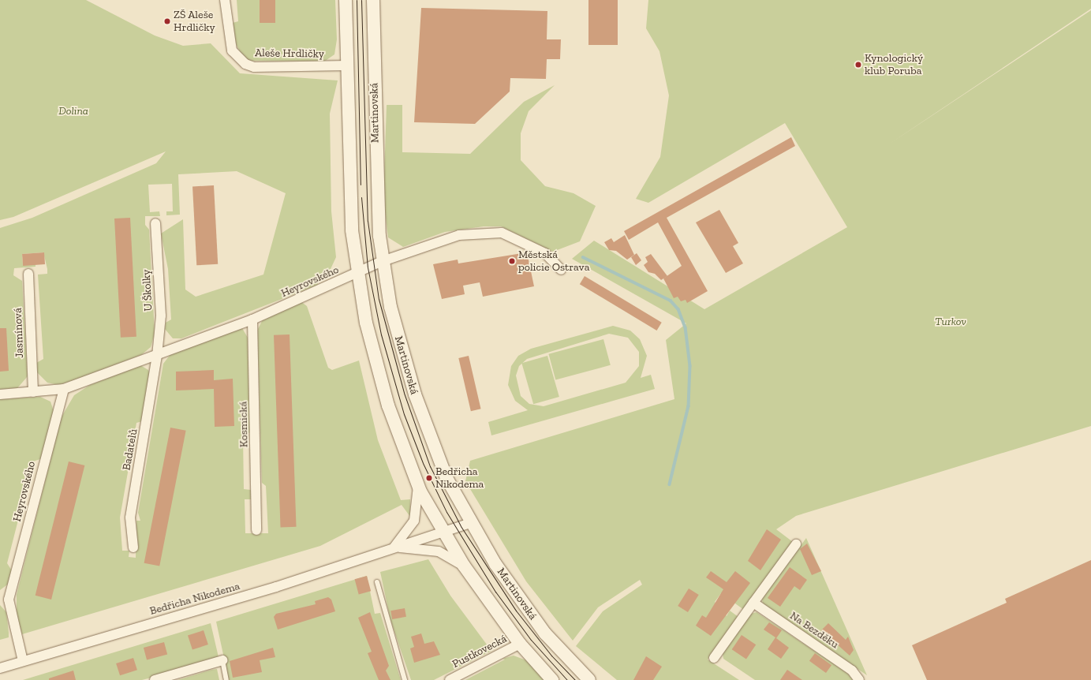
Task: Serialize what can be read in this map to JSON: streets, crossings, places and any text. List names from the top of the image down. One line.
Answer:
{"streets":{"street":["Aleše Hrdličky","Martinovská","Heyrovského","U Školky","Jasmínová","Kosmická","Badatelů","Bedřicha Nikodema","Na Bezděku","Pustkovecká"]},"crossings":[["Martinovská","Heyrovského"],["Martinovská","Bedřicha Nikodema"],["Heyrovského","U Školky"],["Heyrovského","Jasmínová"],["Heyrovského","Kosmická"],["Heyrovského","Badatelů"],["Heyrovského","Bedřicha Nikodema"],["U Školky","Badatelů"]],"parks":["Dolina","Turkov"],"places":["ZŠ Aleše Hrdličky","Kynologický klub Poruba","Městská policie Ostrava","Bedřicha Nikodema"]}
